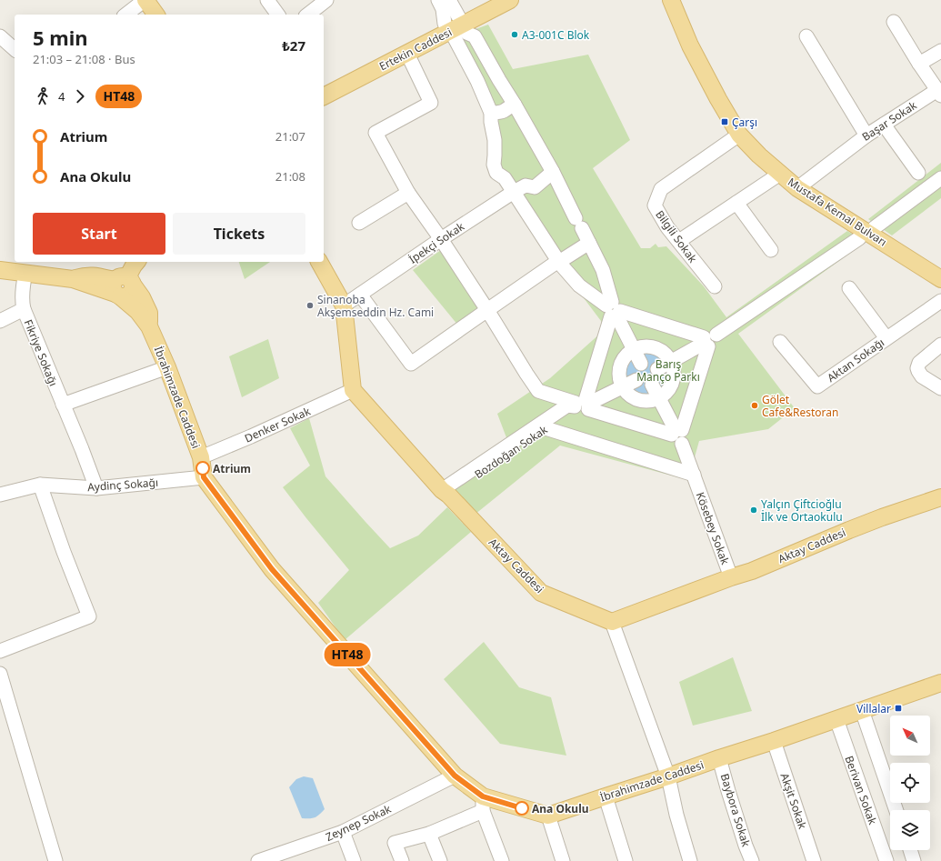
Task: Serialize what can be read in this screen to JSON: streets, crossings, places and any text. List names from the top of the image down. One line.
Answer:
{"streets":{"main road":["Ertekin Caddesi","Mustafa Kemal Bulvarı","İbrahimzade Caddesi","Aktay Caddesi"],"street":["Başar Sokak","Bilgili Sokak","İpekçi Sokak","Fikriye Sokağı","Aktan Sokağı","Denker Sokak","Bozdoğan Sokak","Aydinç Sokağı","Kösebey Sokak","Berivan Sokak","Akşit Sokak","Baybora Sokak","Zeynep Sokak"]},"crossings":[["Başar Sokak","Mustafa Kemal Bulvarı"],["Mustafa Kemal Bulvarı","Bilgili Sokak"],["Fikriye Sokağı","Aydinç Sokağı"],["İbrahimzade Caddesi","Denker Sokak"],["İbrahimzade Caddesi","Aydinç Sokağı"],["İbrahimzade Caddesi","Berivan Sokak"],["İbrahimzade Caddesi","Akşit Sokak"],["İbrahimzade Caddesi","Baybora Sokak"],["İbrahimzade Caddesi","Zeynep Sokak"],["Denker Sokak","Aktay Caddesi"],["Bozdoğan Sokak","Aktay Caddesi"],["Kösebey Sokak","Aktay Caddesi"]],"parks":["Barış Manço Parkı"],"places":{"other":["A3-001C Blok","Sinanoba Akşemseddin Hz. Cami","Gölet Cafe&Restoran","Atrium","Yalçın Çiftcioğlu İlk ve Ortaokulu","Ana Okulu"],"transit":["Çarşı","Villalar"]},"lines":["bus line HT48"],"north":"top left","page":{"on_map":"HT48","heading":["5 min","21:03 – 21:08 · Bus","₺27"],"legs":["4","HT48"],"list":[{"name":"Atrium","value":"21:07"},{"name":"Ana Okulu","value":"21:08"}],"buttons":["Start","Tickets"]}}
